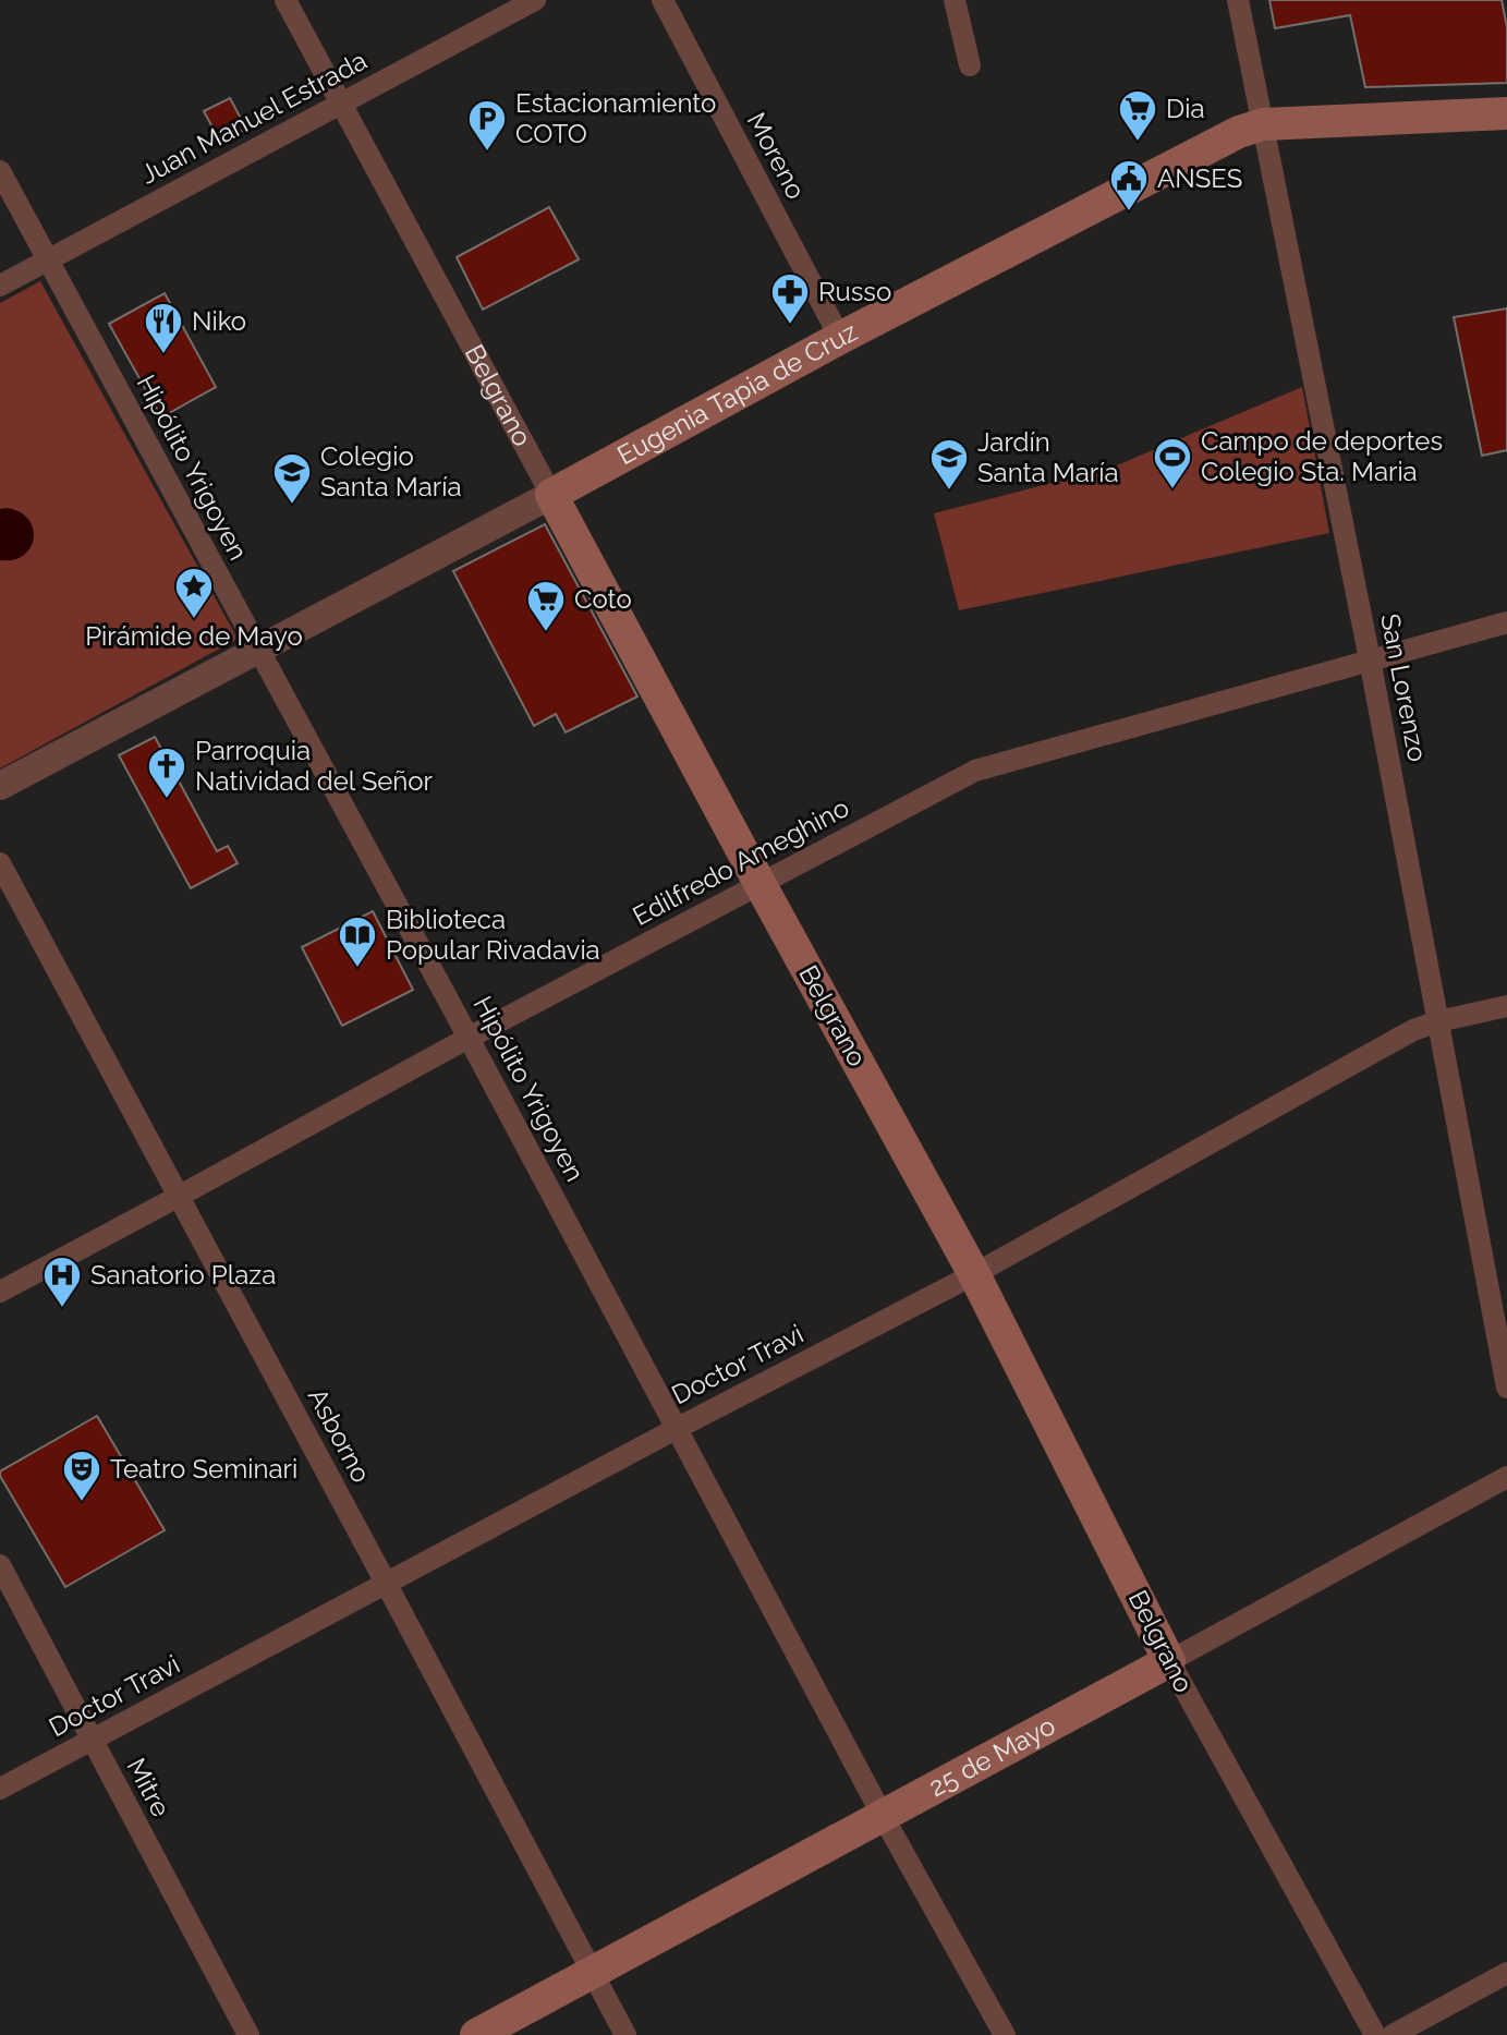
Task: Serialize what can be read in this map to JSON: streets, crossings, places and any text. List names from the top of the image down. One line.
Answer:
{"streets":{"main road":["Eugenia Tapia de Cruz","Belgrano","25 de Mayo"],"street":["Juan Manuel Estrada","Moreno","Hipólito Yrigoyen","San Lorenzo","Edilfredo Ameghino","Doctor Travi","Asborno","Mitre"]},"crossings":[["Juan Manuel Estrada","Belgrano"],["Juan Manuel Estrada","Hipólito Yrigoyen"],["Moreno","Eugenia Tapia de Cruz"],["Eugenia Tapia de Cruz","Belgrano"],["Eugenia Tapia de Cruz","Hipólito Yrigoyen"],["Eugenia Tapia de Cruz","San Lorenzo"],["Belgrano","Edilfredo Ameghino"],["Belgrano","Doctor Travi"],["Belgrano","25 de Mayo"],["Hipólito Yrigoyen","Edilfredo Ameghino"],["Hipólito Yrigoyen","Doctor Travi"],["Hipólito Yrigoyen","25 de Mayo"],["San Lorenzo","Edilfredo Ameghino"],["San Lorenzo","Doctor Travi"],["Edilfredo Ameghino","Asborno"],["Doctor Travi","Asborno"],["Doctor Travi","Mitre"],["Asborno","25 de Mayo"]],"places":{"supermarket":["Dia","Coto"],"parking":["Estacionamiento COTO"],"public building":["ANSES"],"pharmacy":["Russo"],"restaurant":["Niko"],"sports":["Campo de deportes Colegio Sta. Maria"],"school or university":["Jardín Santa María","Colegio Santa María"],"place":["Pirámide de Mayo"],"church":["Parroquia Natividad del Señor"],"library":["Biblioteca Popular Rivadavia"],"hospital":["Sanatorio Plaza"],"theatre":["Teatro Seminari"]}}
